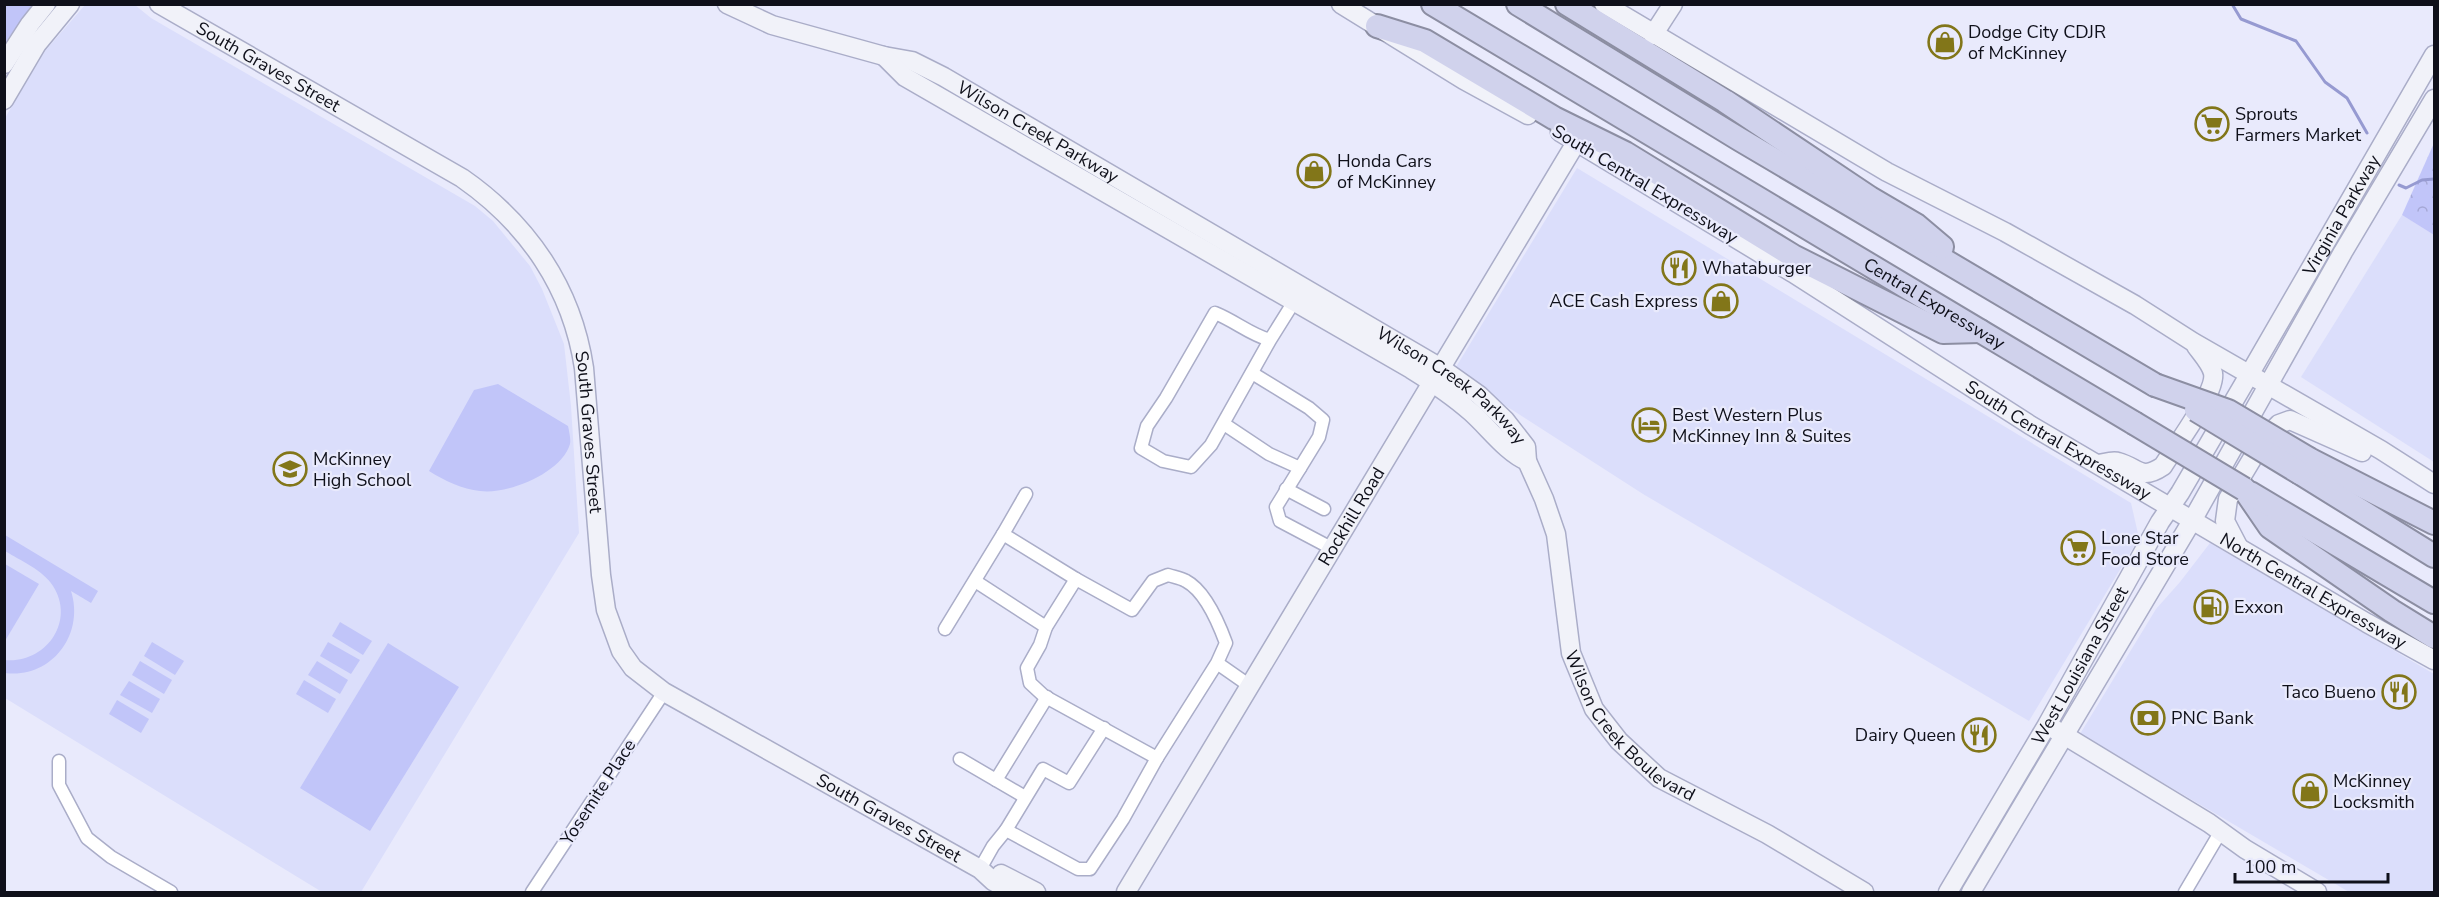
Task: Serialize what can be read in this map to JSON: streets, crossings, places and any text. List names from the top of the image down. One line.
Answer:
{"streets":{"highway":["Central Expressway"],"main road":["South Graves Street","Wilson Creek Parkway","South Central Expressway","Virginia Parkway","Rockhill Road","North Central Expressway","West Louisiana Street","Wilson Creek Boulevard"],"street":["Yosemite Place"]},"crossings":[["South Graves Street","Yosemite Place"],["Wilson Creek Parkway","Rockhill Road"],["Wilson Creek Parkway","Wilson Creek Boulevard"],["South Central Expressway","Virginia Parkway"],["South Central Expressway","Rockhill Road"],["South Central Expressway","North Central Expressway"],["South Central Expressway","West Louisiana Street"],["Virginia Parkway","North Central Expressway"],["Virginia Parkway","West Louisiana Street"]],"places":{"shop":["Dodge City CDJR of McKinney","Honda Cars of McKinney","ACE Cash Express","McKinney Locksmith"],"supermarket":["Sprouts Farmers Market","Lone Star Food Store"],"restaurant":["Whataburger","Taco Bueno","Dairy Queen"],"hotel":["Best Western Plus McKinney Inn & Suites"],"school or university":["McKinney High School"],"fuel station":["Exxon"],"bank":["PNC Bank"]},"scale_bar":"100 m"}
